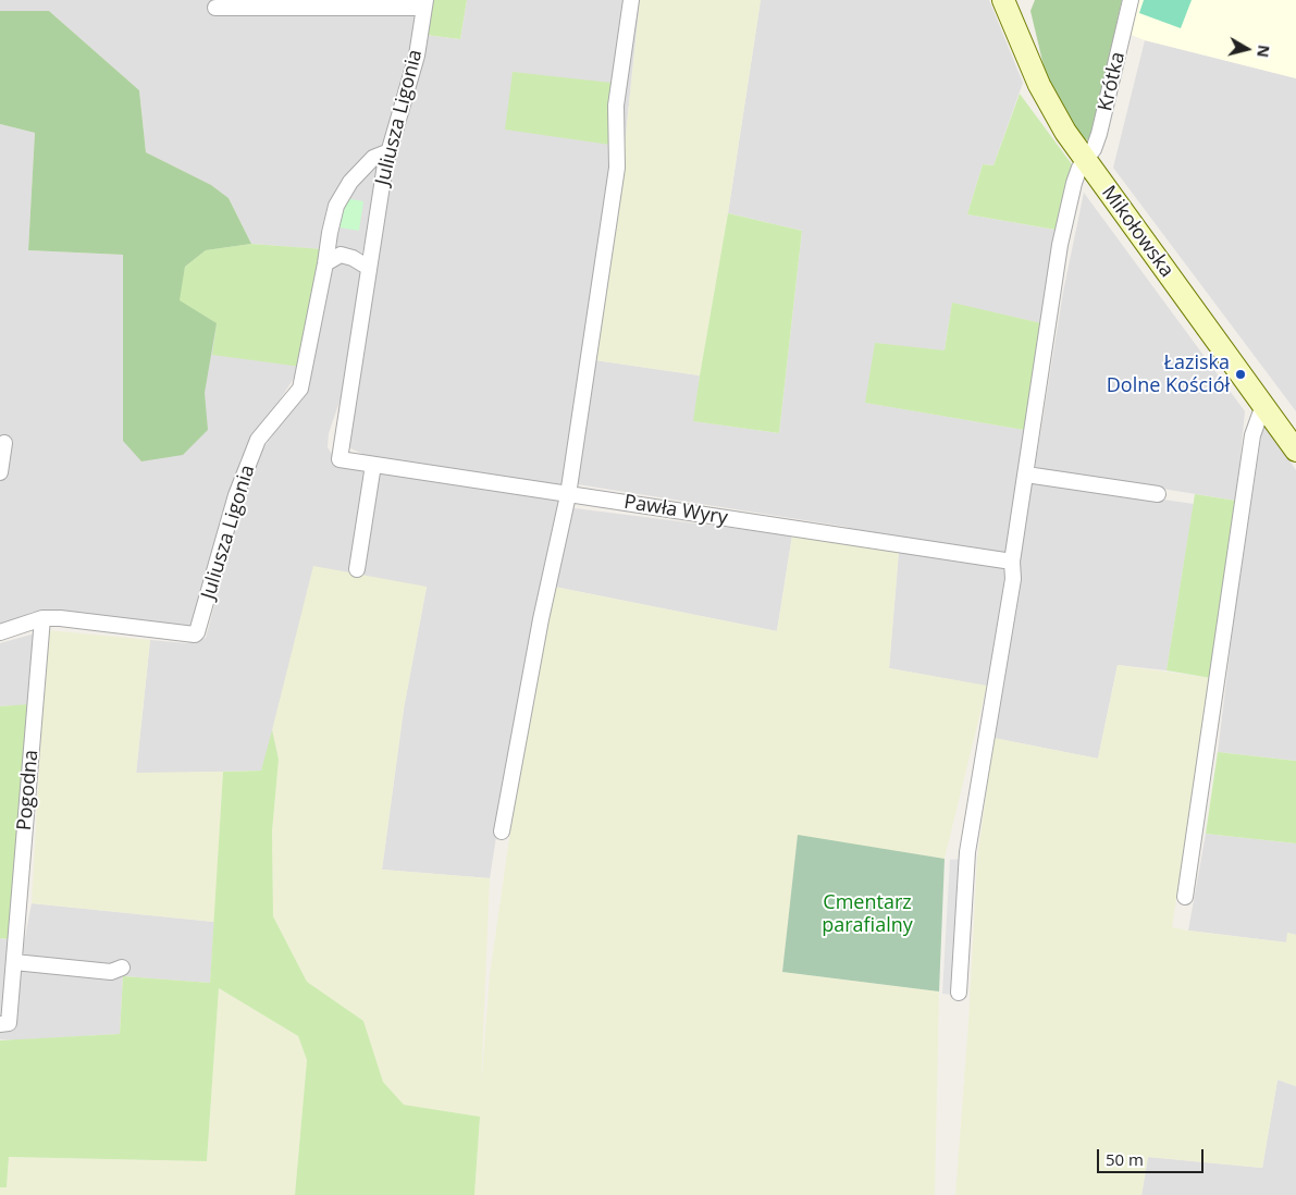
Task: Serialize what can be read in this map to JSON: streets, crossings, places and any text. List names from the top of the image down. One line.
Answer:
{"streets":{"street":["Krótka","Juliusza Ligonia","Mikołowska","Pawła Wyry","Pogodna"]},"crossings":[["Krótka","Mikołowska"],["Krótka","Pawła Wyry"],["Juliusza Ligonia","Pawła Wyry"],["Juliusza Ligonia","Pogodna"]],"parks":["Cmentarz parafialny"],"places":["Łaziska Dolne Kościół"],"scale_bar":"50 m","north":"right"}
